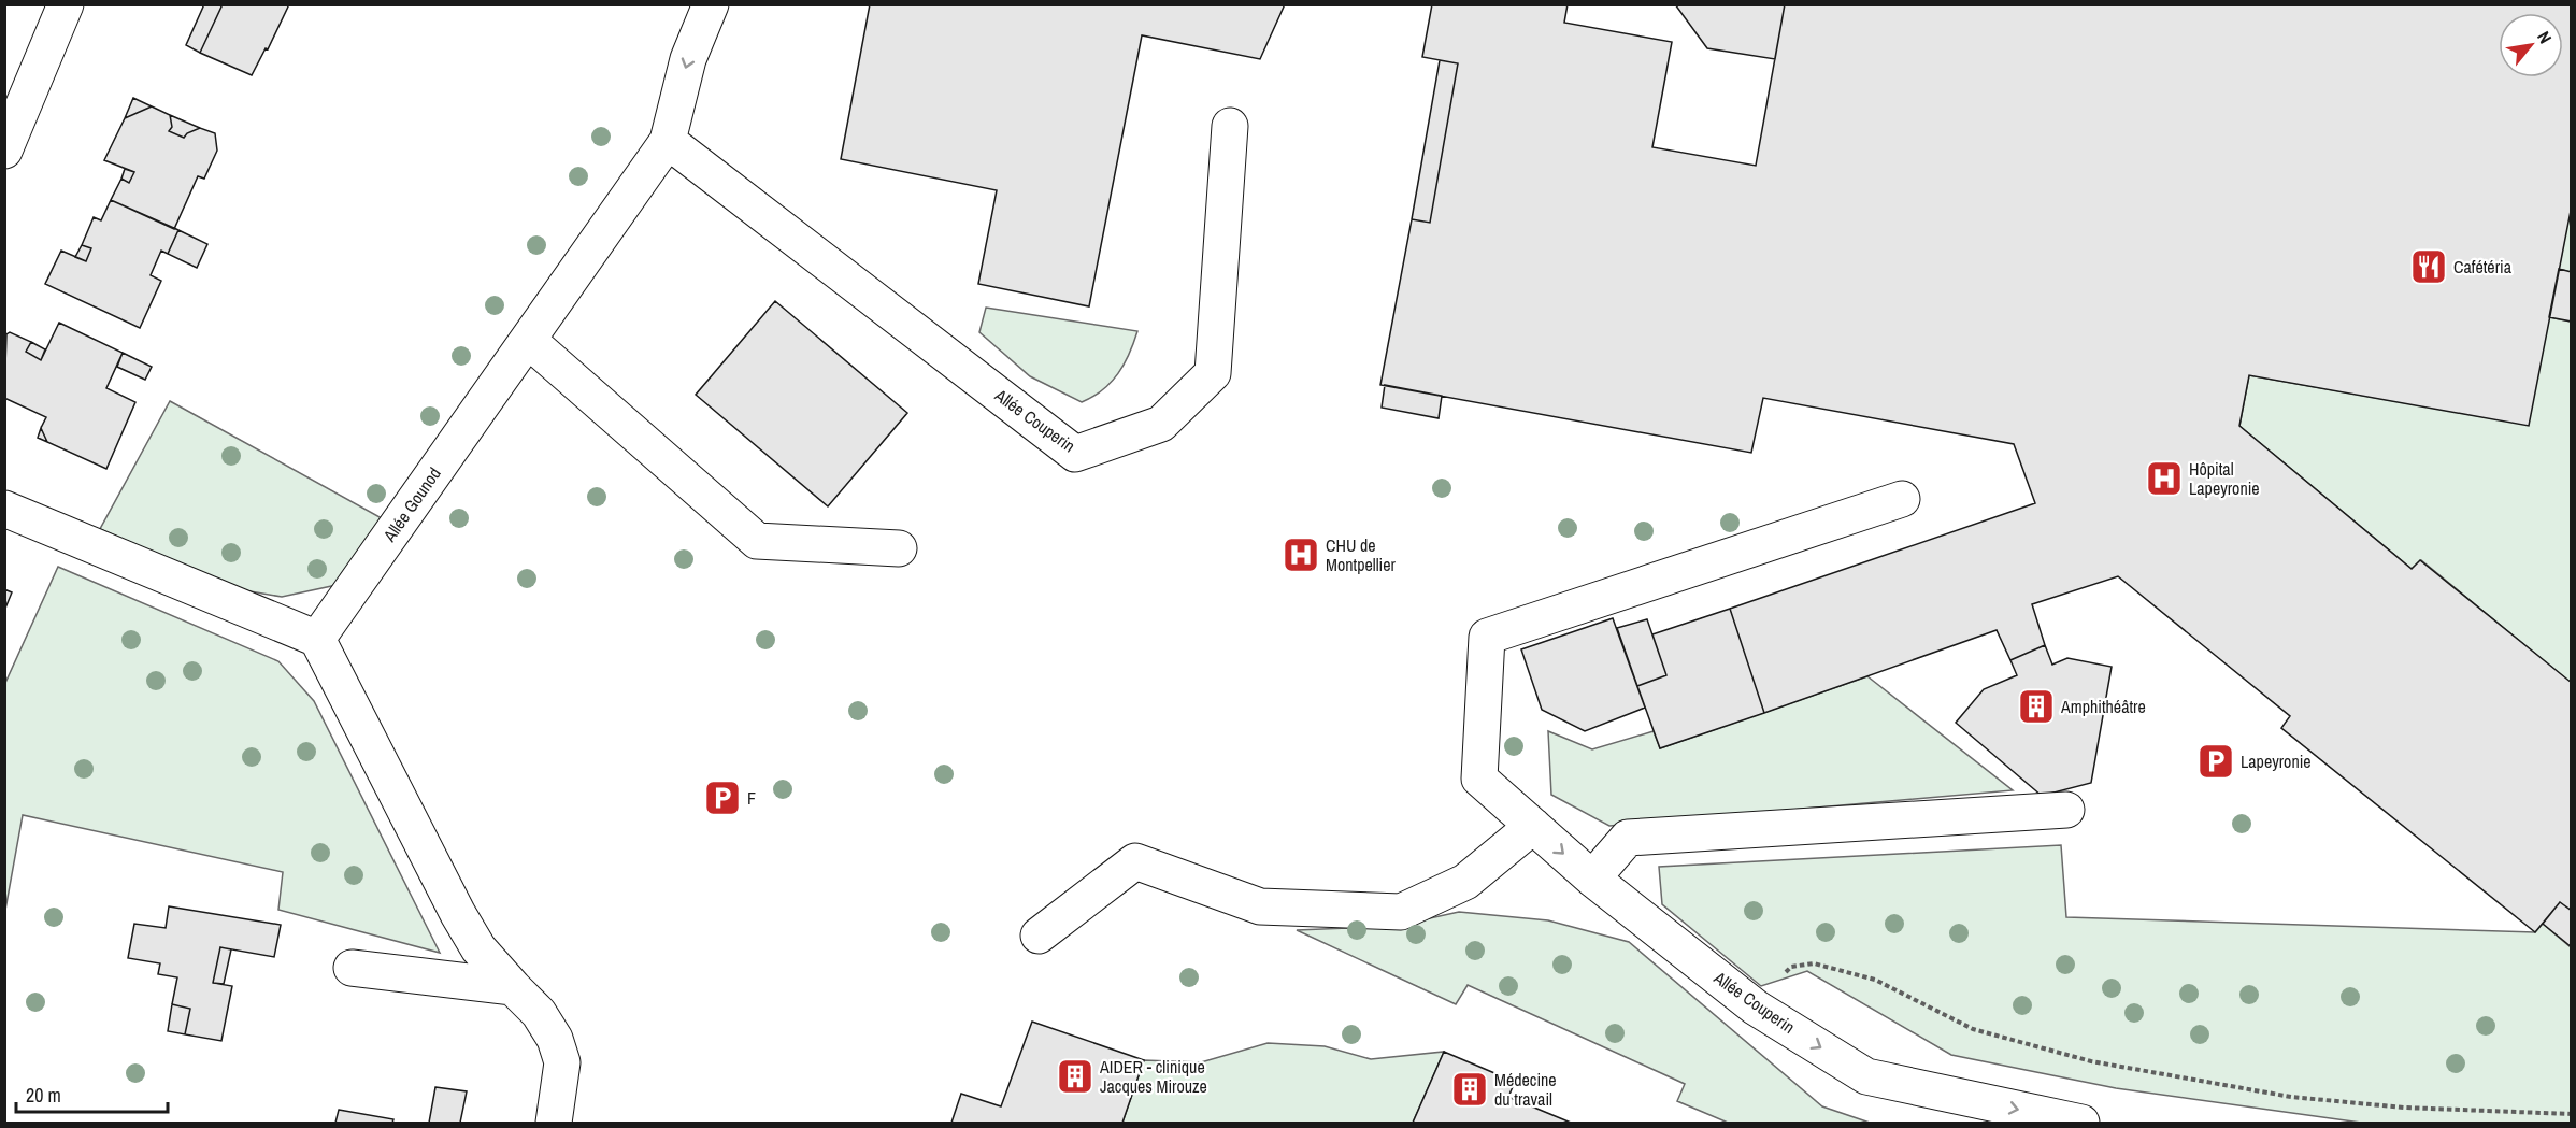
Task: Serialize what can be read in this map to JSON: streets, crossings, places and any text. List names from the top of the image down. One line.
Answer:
{"streets":{"street":["Allée Couperin","Allée Gounod"]},"crossings":[["Allée Couperin","Allée Gounod"]],"places":{"restaurant":["Cafétéria"],"hospital":["Hôpital Lapeyronie","CHU de Montpellier"],"building":["Amphithéâtre","AIDER - clinique Jacques Mirouze","Médecine du travail"],"parking":["Lapeyronie","F"]},"scale_bar":"20 m","north":"top right"}
